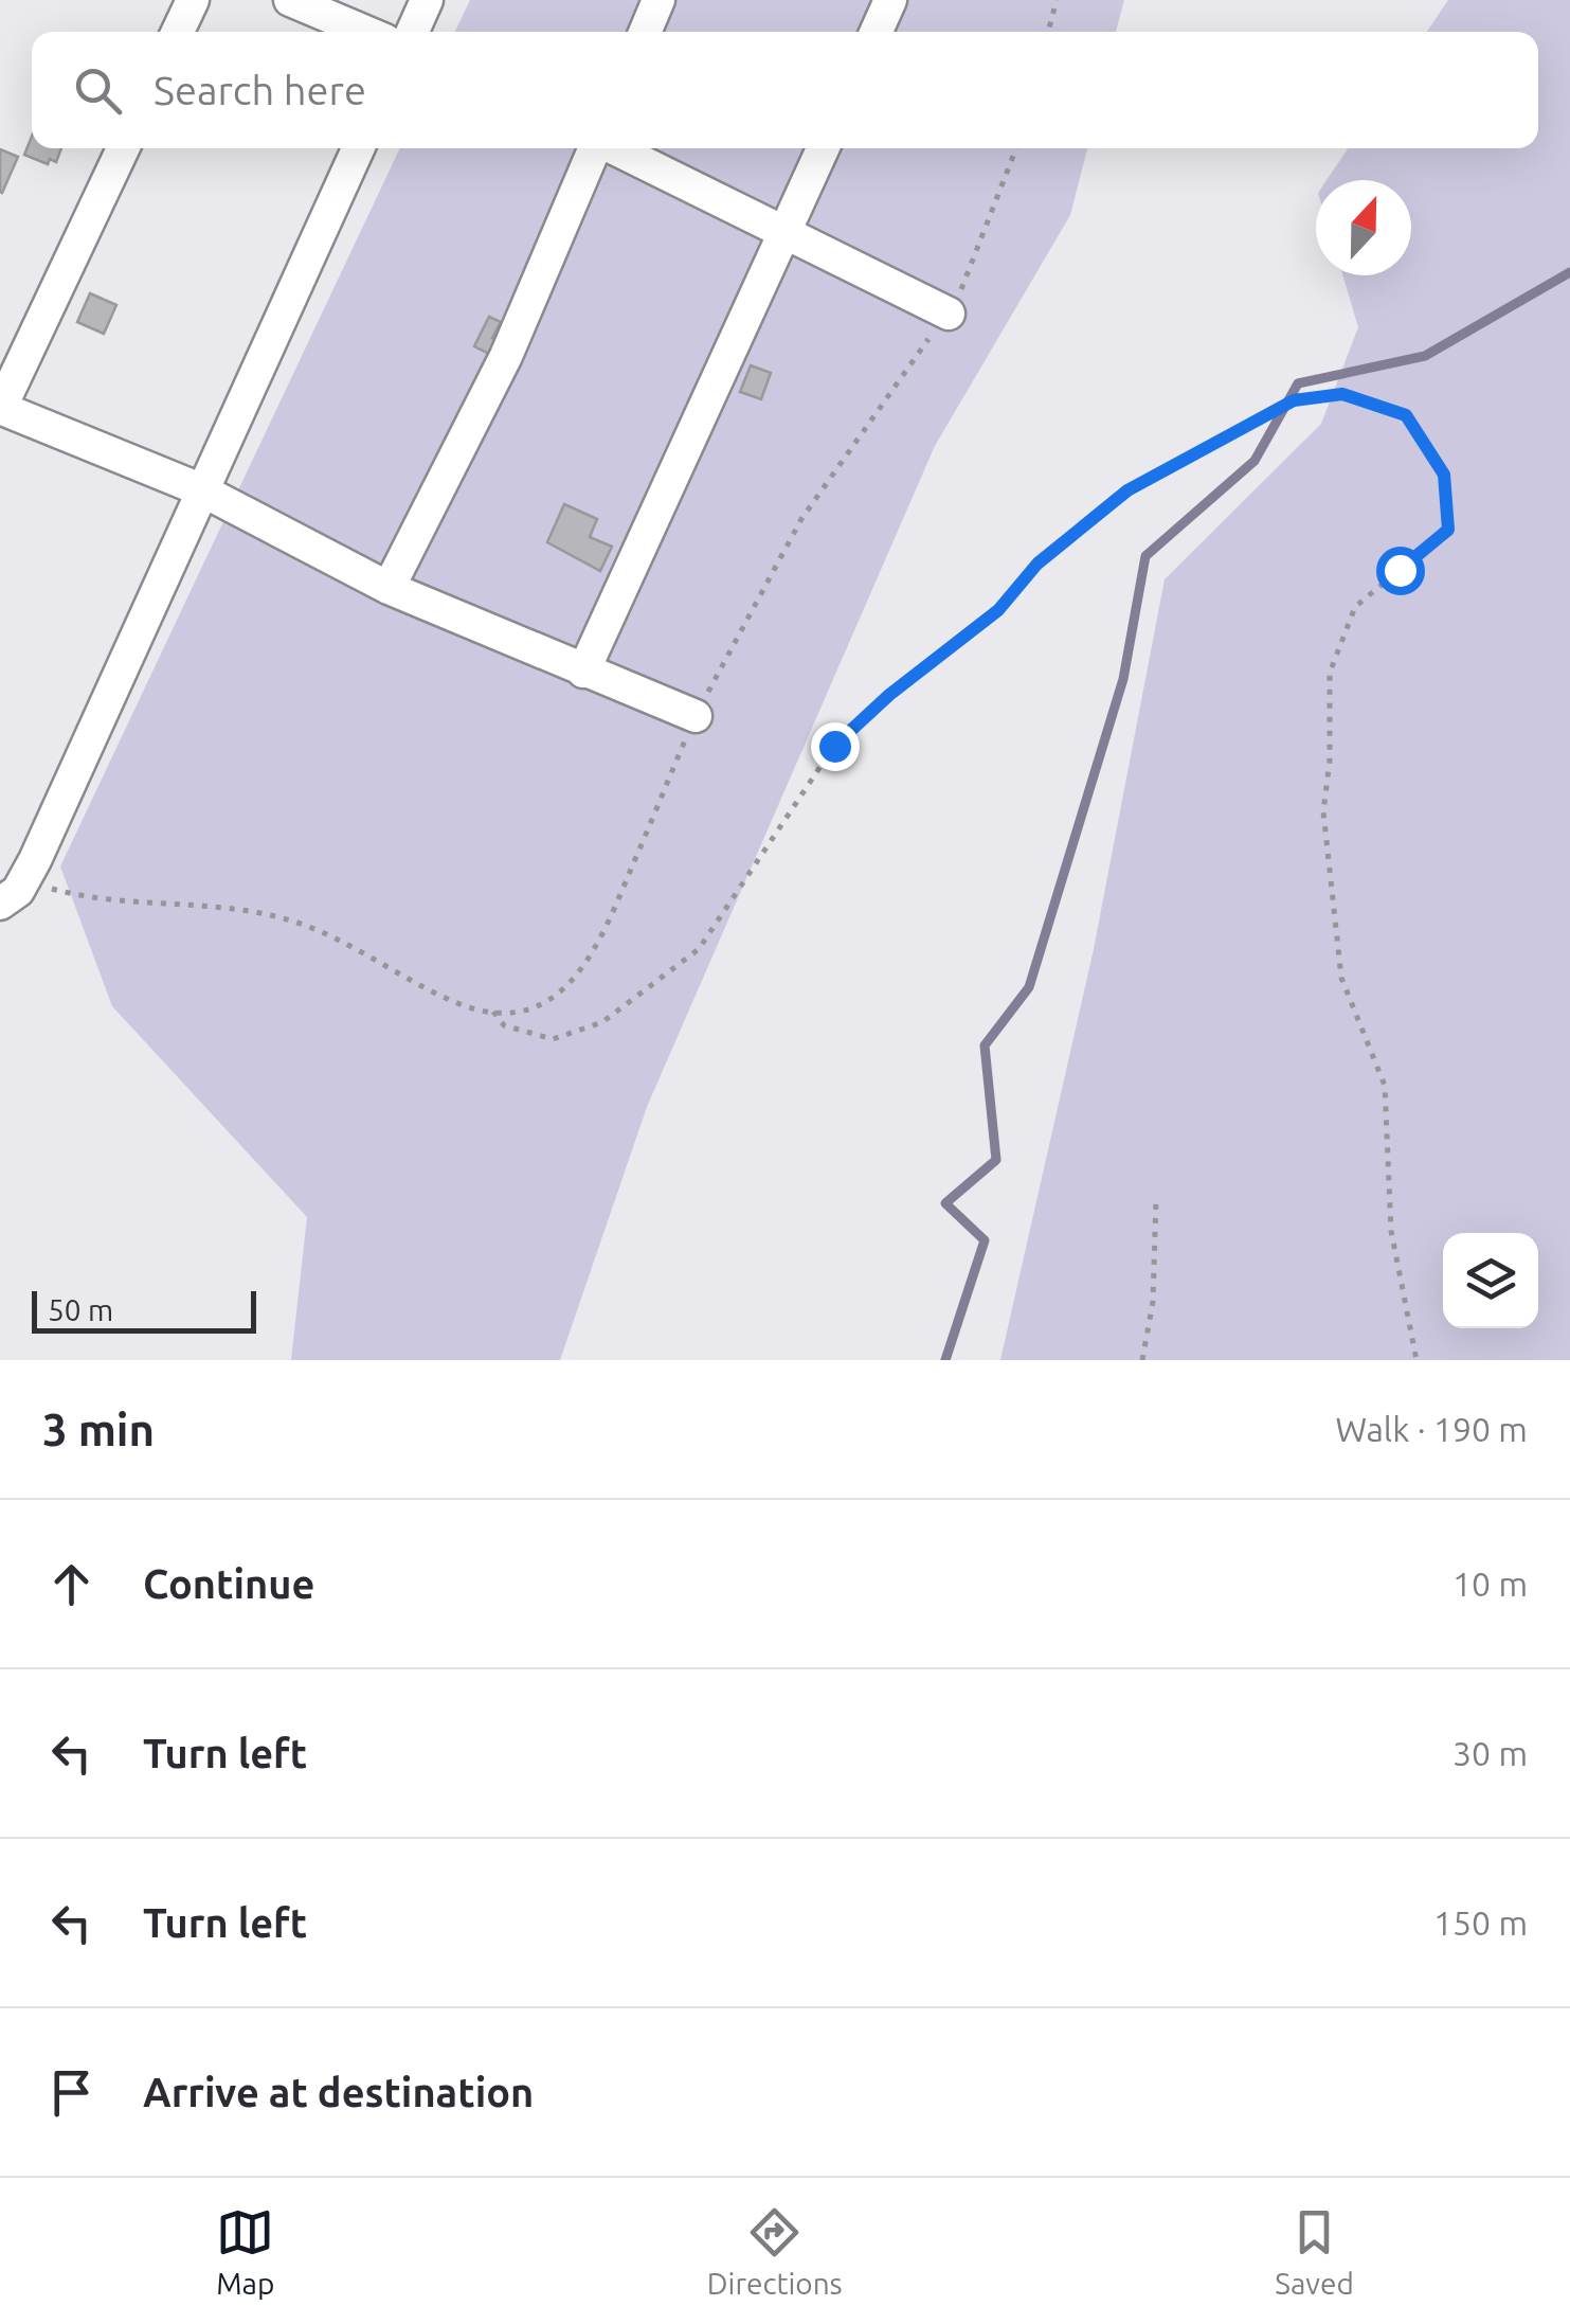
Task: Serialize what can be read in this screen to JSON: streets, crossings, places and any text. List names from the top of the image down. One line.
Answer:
{"scale_bar":"50 m","north":"top","page":{"search":"Search here","scale":"50 m","heading":["3 min","Walk · 190 m"],"list":[["Continue","10 m"],["Turn left","30 m"],["Turn left","150 m"],"Arrive at destination"],"nav":["Map","Directions","Saved"]}}
